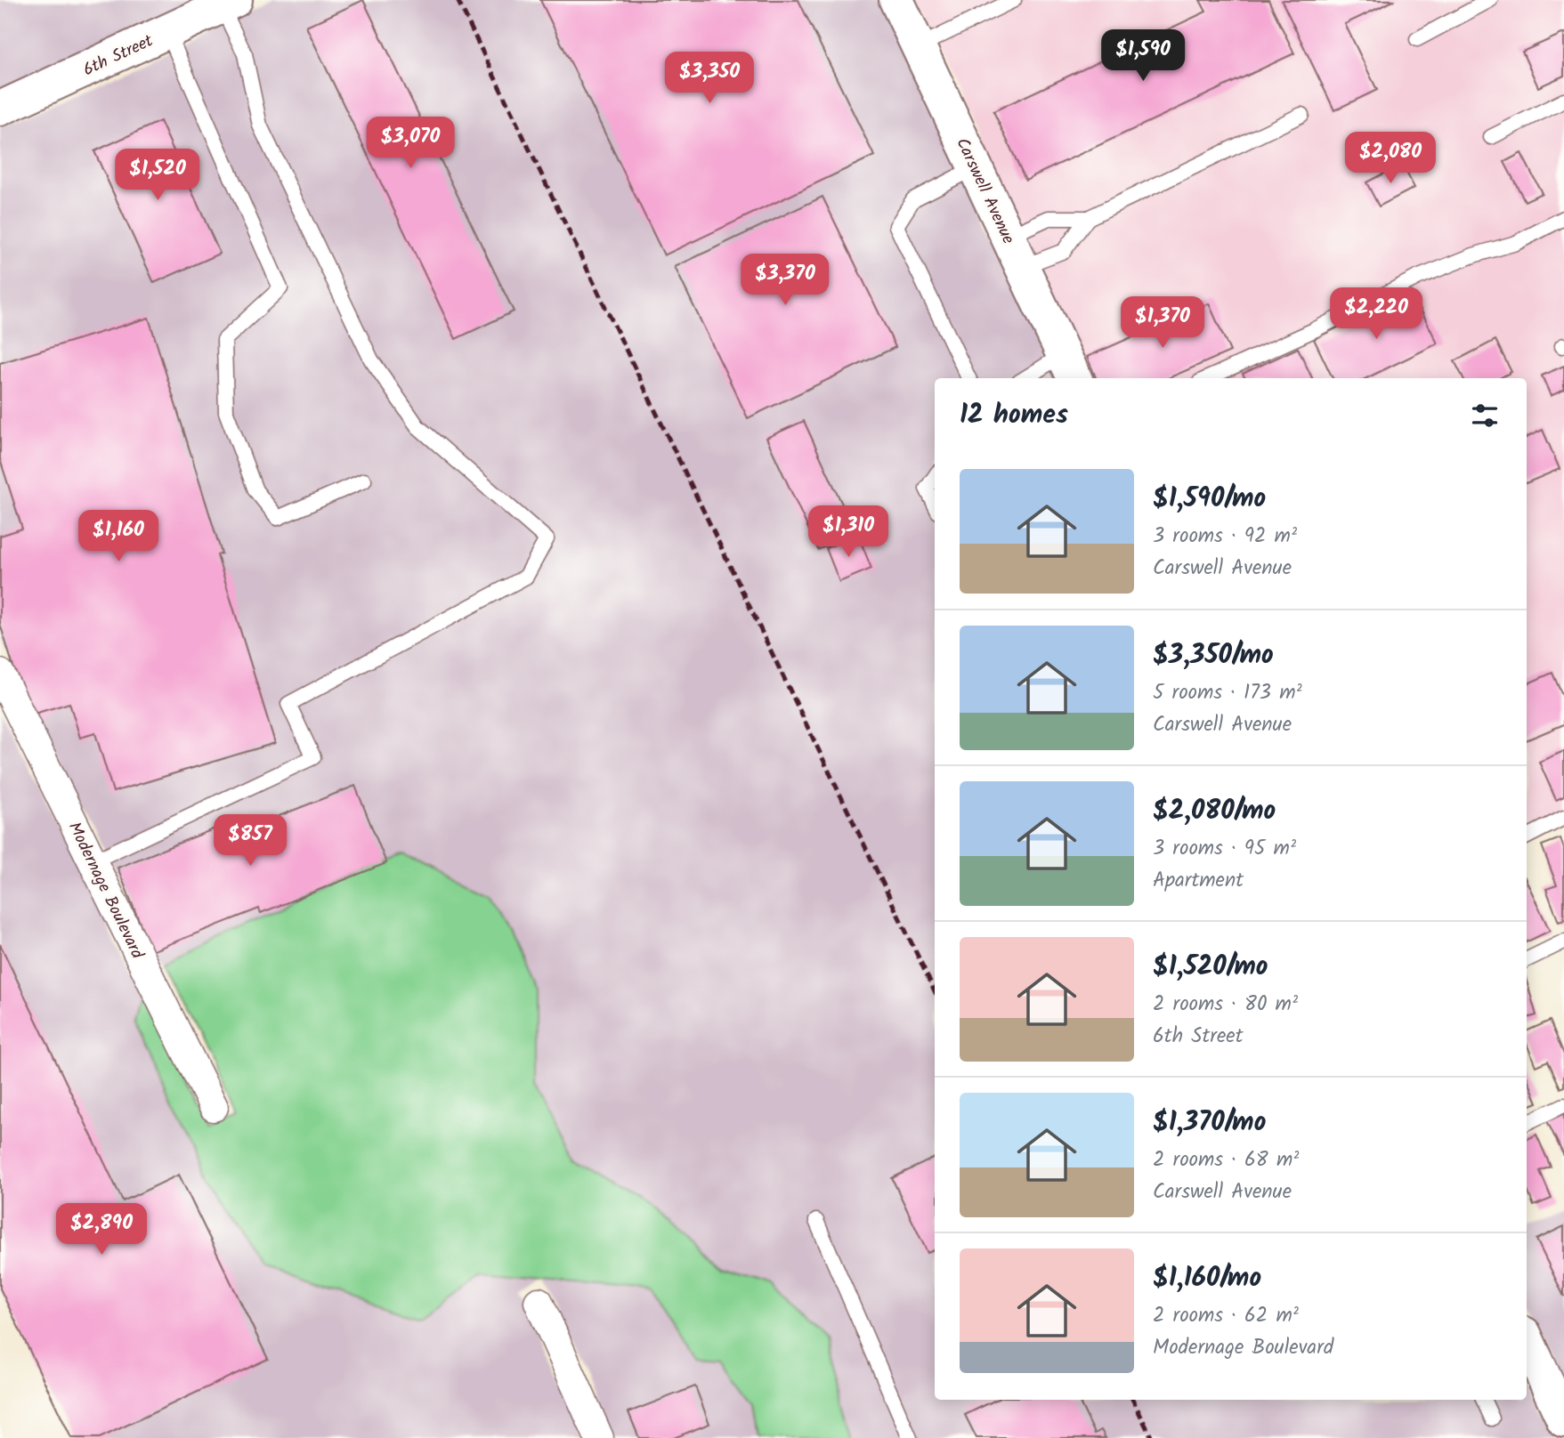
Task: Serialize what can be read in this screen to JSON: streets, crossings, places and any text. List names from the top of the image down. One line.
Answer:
{"streets":{"street":["6th Street","Carswell Avenue","Modernage Boulevard"]},"page":{"price":["$1,590","$3,350","$3,070","$2,080","$1,520","$3,370","$2,220","$1,370","$1,310","$1,160","$857","$2,890"],"heading":"12 homes","list":[{"name":"$1,590/mo","note":"3 rooms · 92 m² · Carswell Avenue"},{"name":"$3,350/mo","note":"5 rooms · 173 m² · Carswell Avenue"},{"name":"$2,080/mo","note":"3 rooms · 95 m² · Apartment"},{"name":"$1,520/mo","note":"2 rooms · 80 m² · 6th Street"},{"name":"$1,370/mo","note":"2 rooms · 68 m² · Carswell Avenue"},{"name":"$1,160/mo","note":"2 rooms · 62 m² · Modernage Boulevard"}]}}
